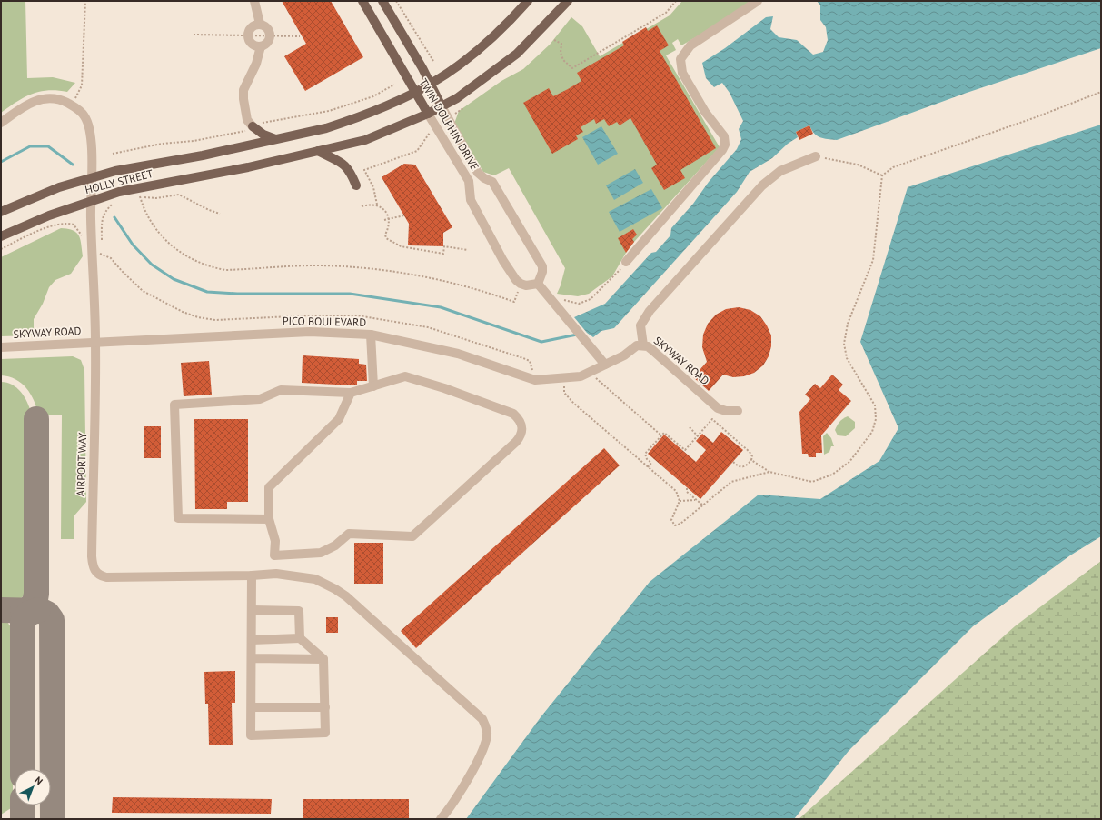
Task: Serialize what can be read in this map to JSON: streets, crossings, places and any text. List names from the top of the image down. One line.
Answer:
{"streets":{"main road":["TWIN DOLPHIN DRIVE","HOLLY STREET"],"street":["PICO BOULEVARD","SKYWAY ROAD","AIRPORT WAY"]},"crossings":[["TWIN DOLPHIN DRIVE","HOLLY STREET"],["HOLLY STREET","AIRPORT WAY"],["PICO BOULEVARD","SKYWAY ROAD"],["PICO BOULEVARD","AIRPORT WAY"],["SKYWAY ROAD","AIRPORT WAY"]],"north":"top right"}
